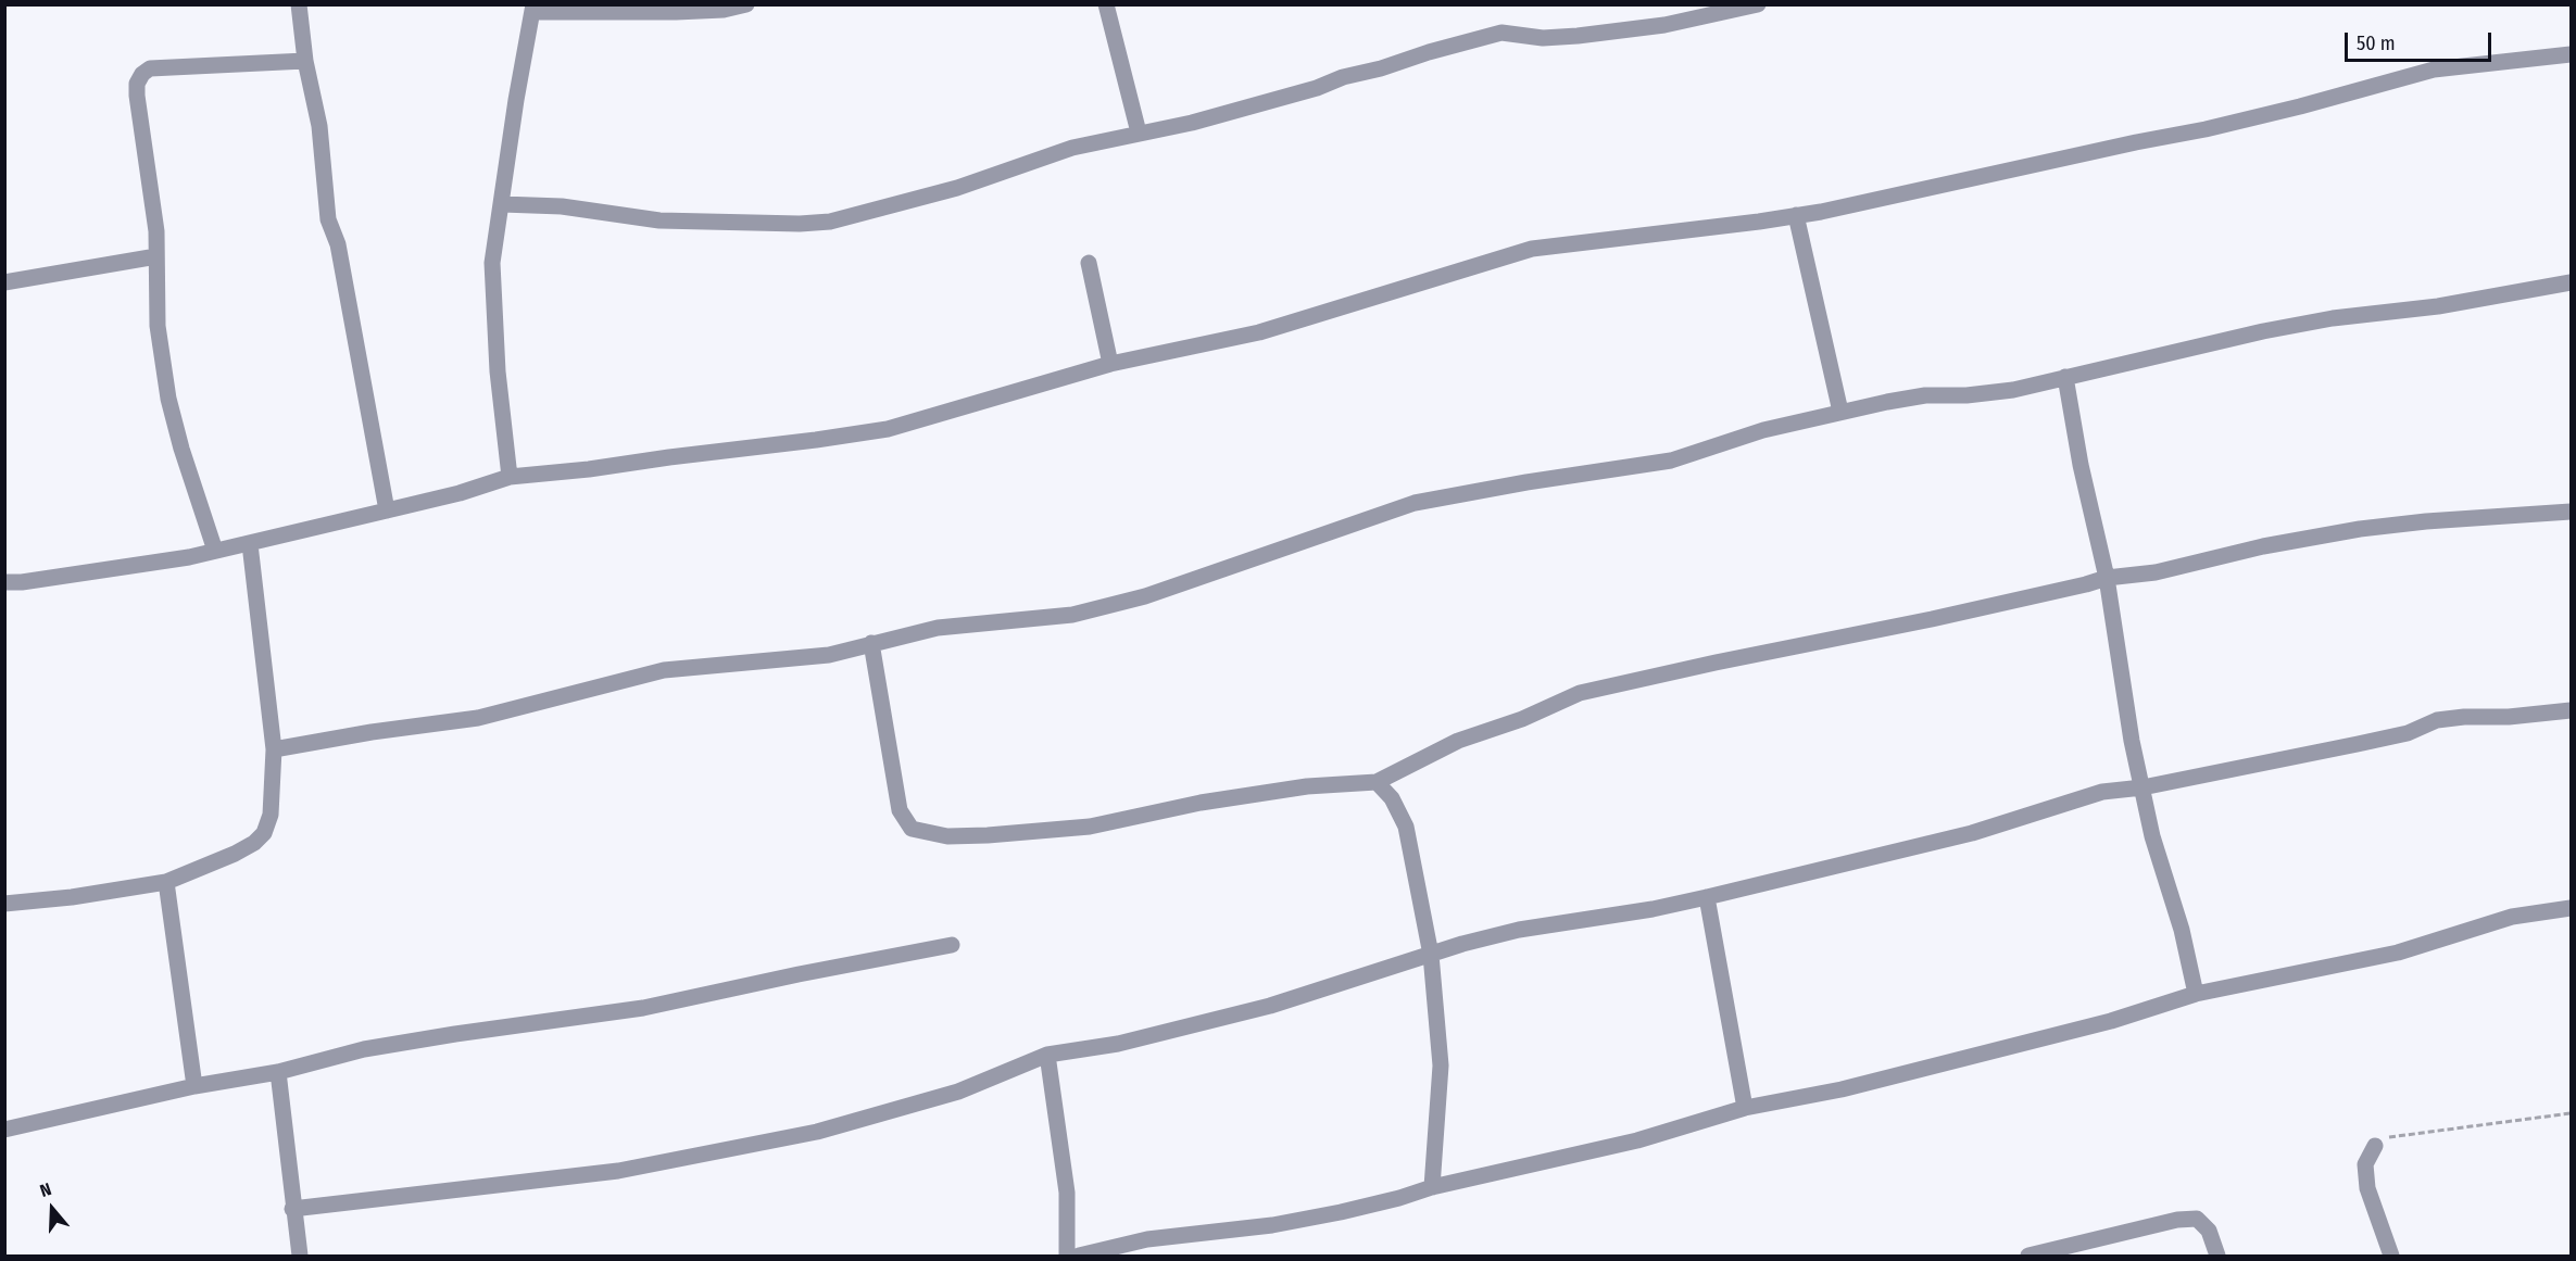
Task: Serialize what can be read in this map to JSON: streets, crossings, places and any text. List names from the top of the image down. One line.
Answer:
{"scale_bar":"50 m","north":"top"}
